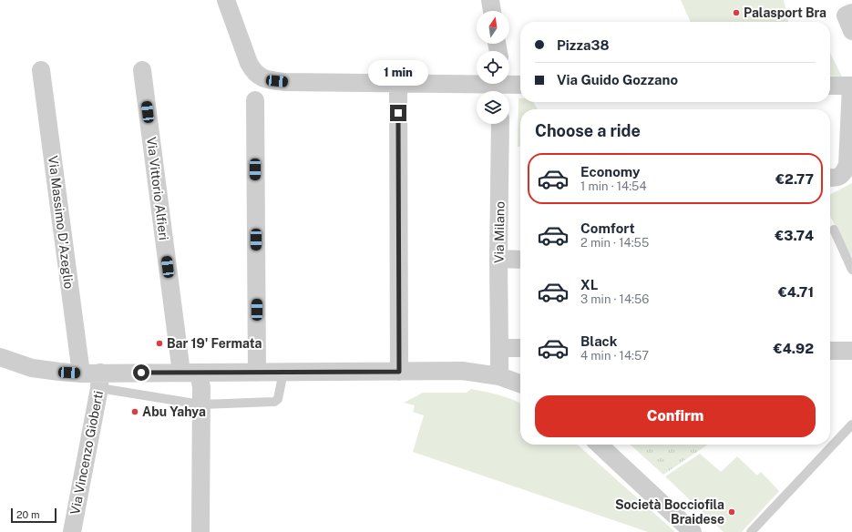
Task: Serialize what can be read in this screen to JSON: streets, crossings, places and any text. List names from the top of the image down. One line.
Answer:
{"streets":{"street":["Via Vittorio Alfieri","Via Massimo D'Azeglio","Via Milano","Via Vincenzo Gioberti"]},"places":["Palasport Bra","Bar 19' Fermata","Abu Yahya","Società Bocciofila Braidese"],"scale_bar":"20 m","north":"top","page":{"banner":["Pizza38","Via Guido Gozzano"],"bubble":"1 min","heading":"Choose a ride","list":[{"name":"Economy","note":"1 min · 14:54","value":"€2.77"},{"name":"Comfort","note":"2 min · 14:55","value":"€3.74"},{"name":"XL","note":"3 min · 14:56","value":"€4.71"},{"name":"Black","note":"4 min · 14:57","value":"€4.92"}],"buttons":"Confirm","scale":"20 m"}}
